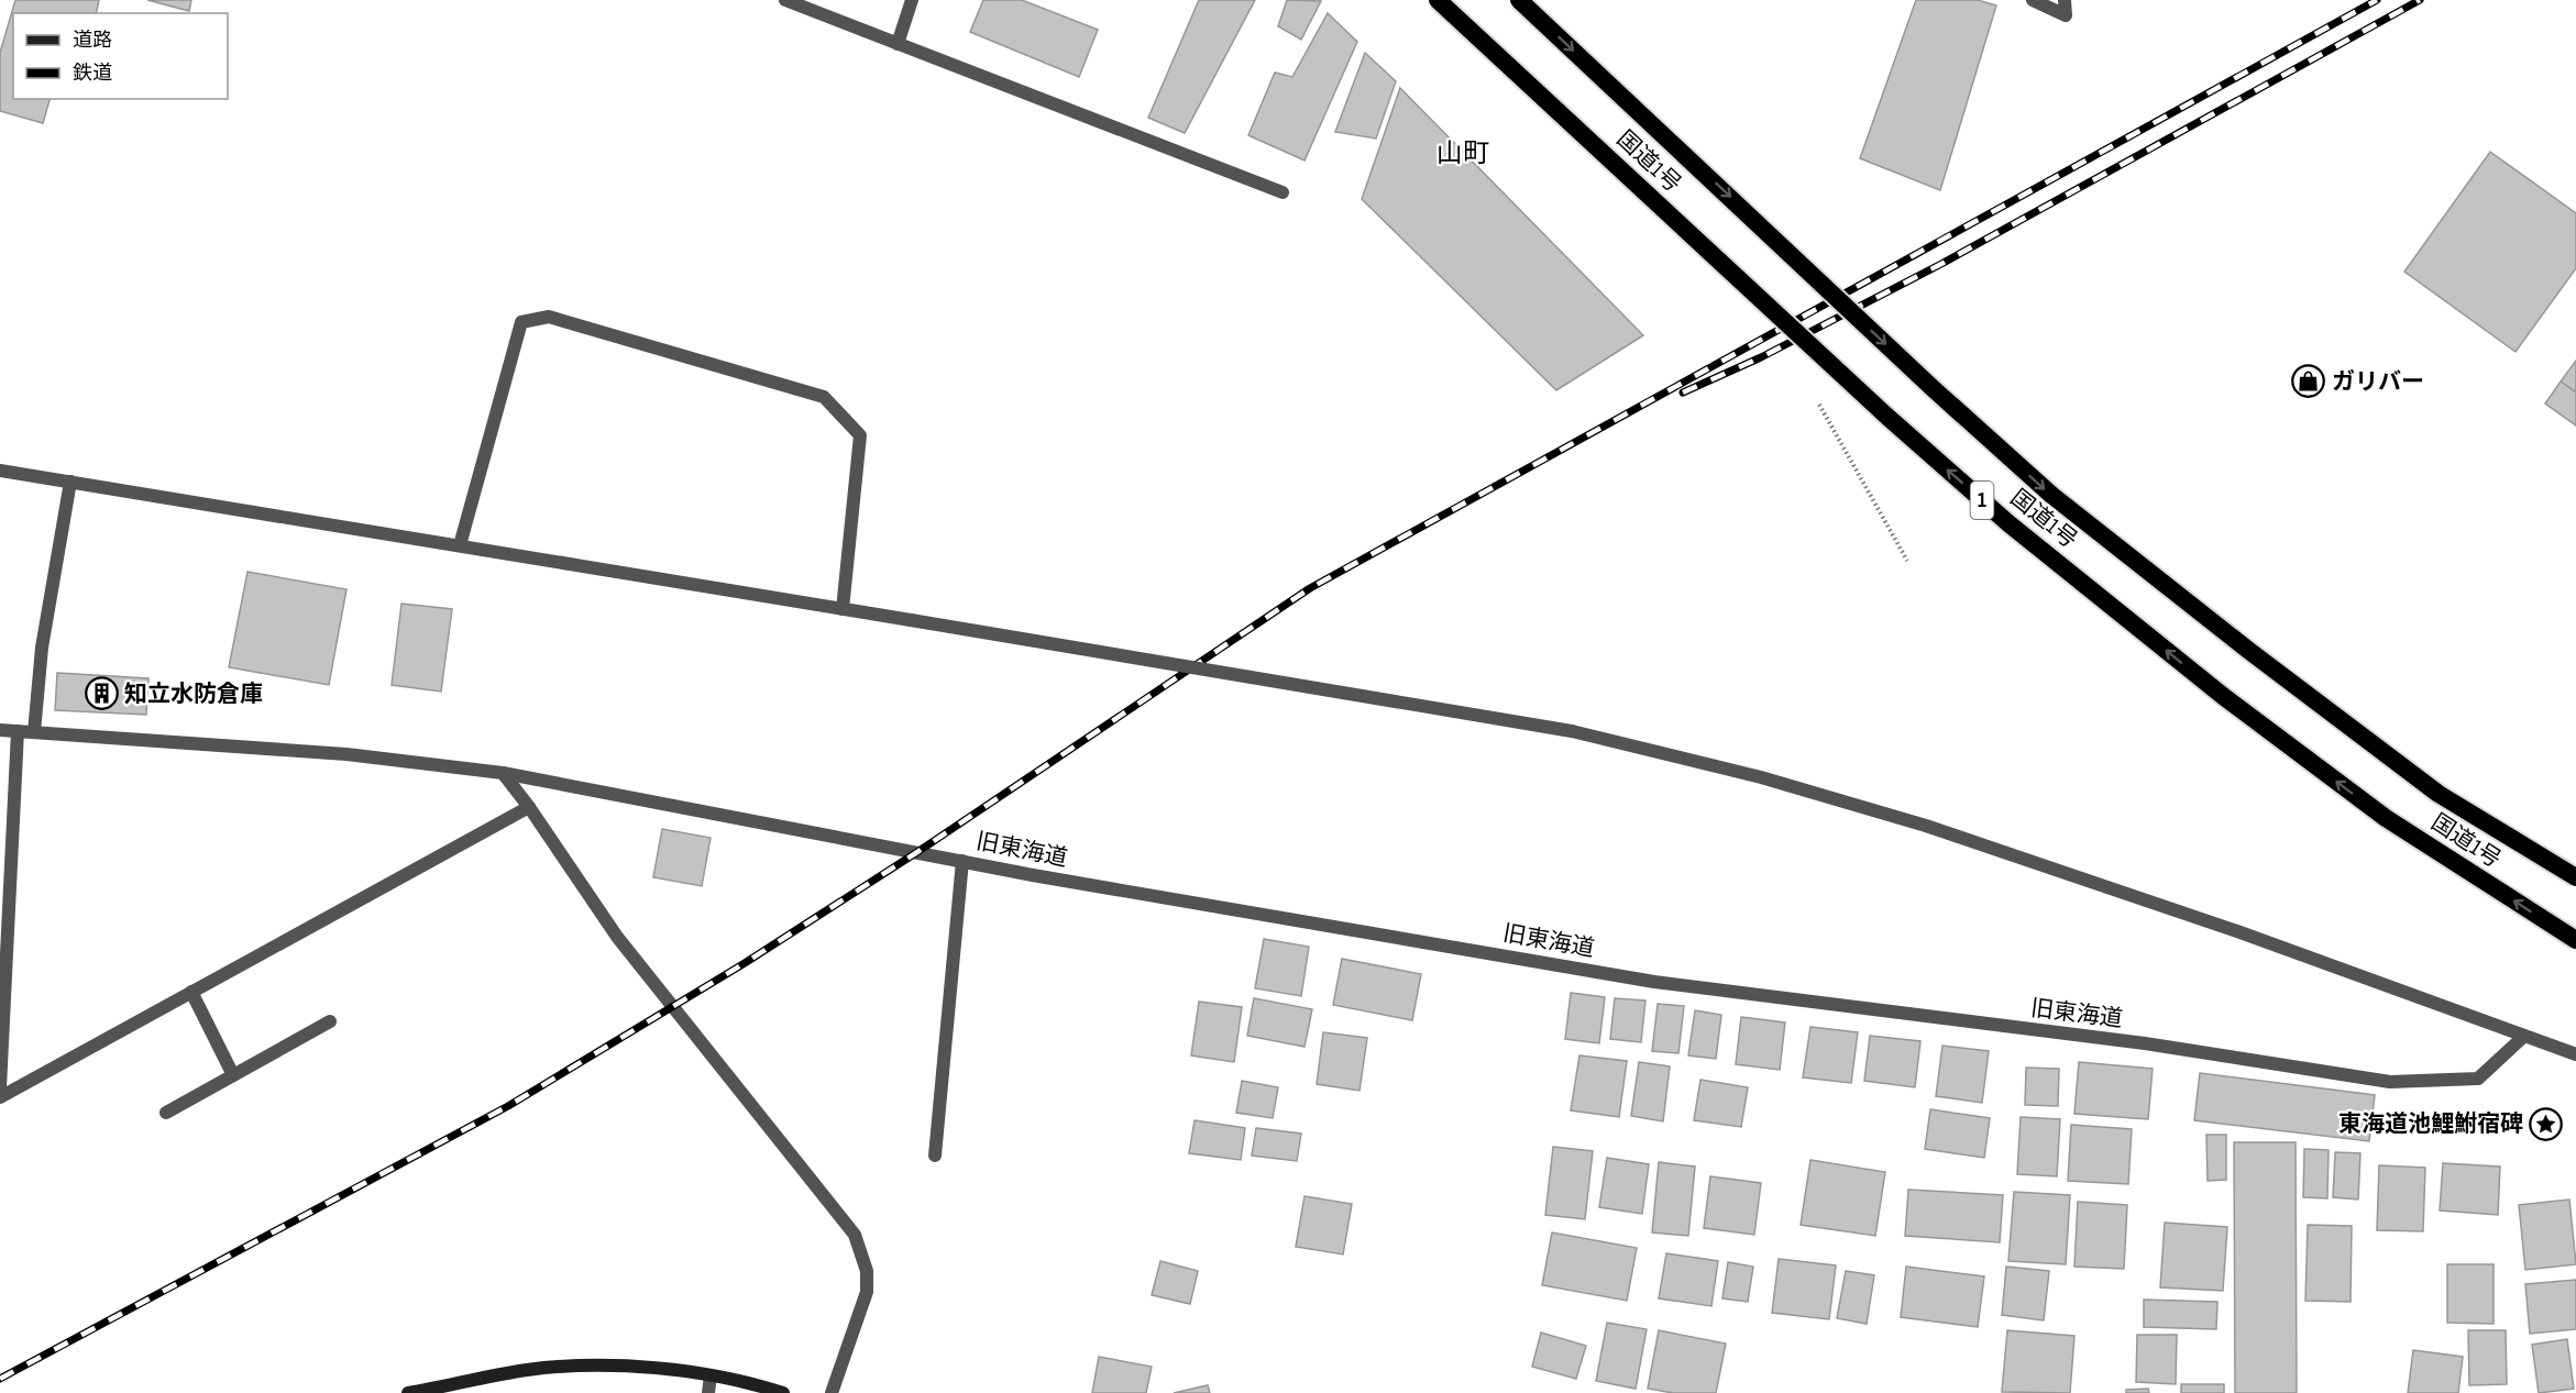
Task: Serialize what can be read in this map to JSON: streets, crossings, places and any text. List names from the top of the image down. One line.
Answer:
{"streets":{"highway":["国道1号","1"],"street":["旧東海道"]},"districts":["山町"],"places":{"shop":["ガリバー"],"building":["知立水防倉庫"],"place":["東海道池鯉鮒宿碑"]},"legend":["道路","鉄道"]}
